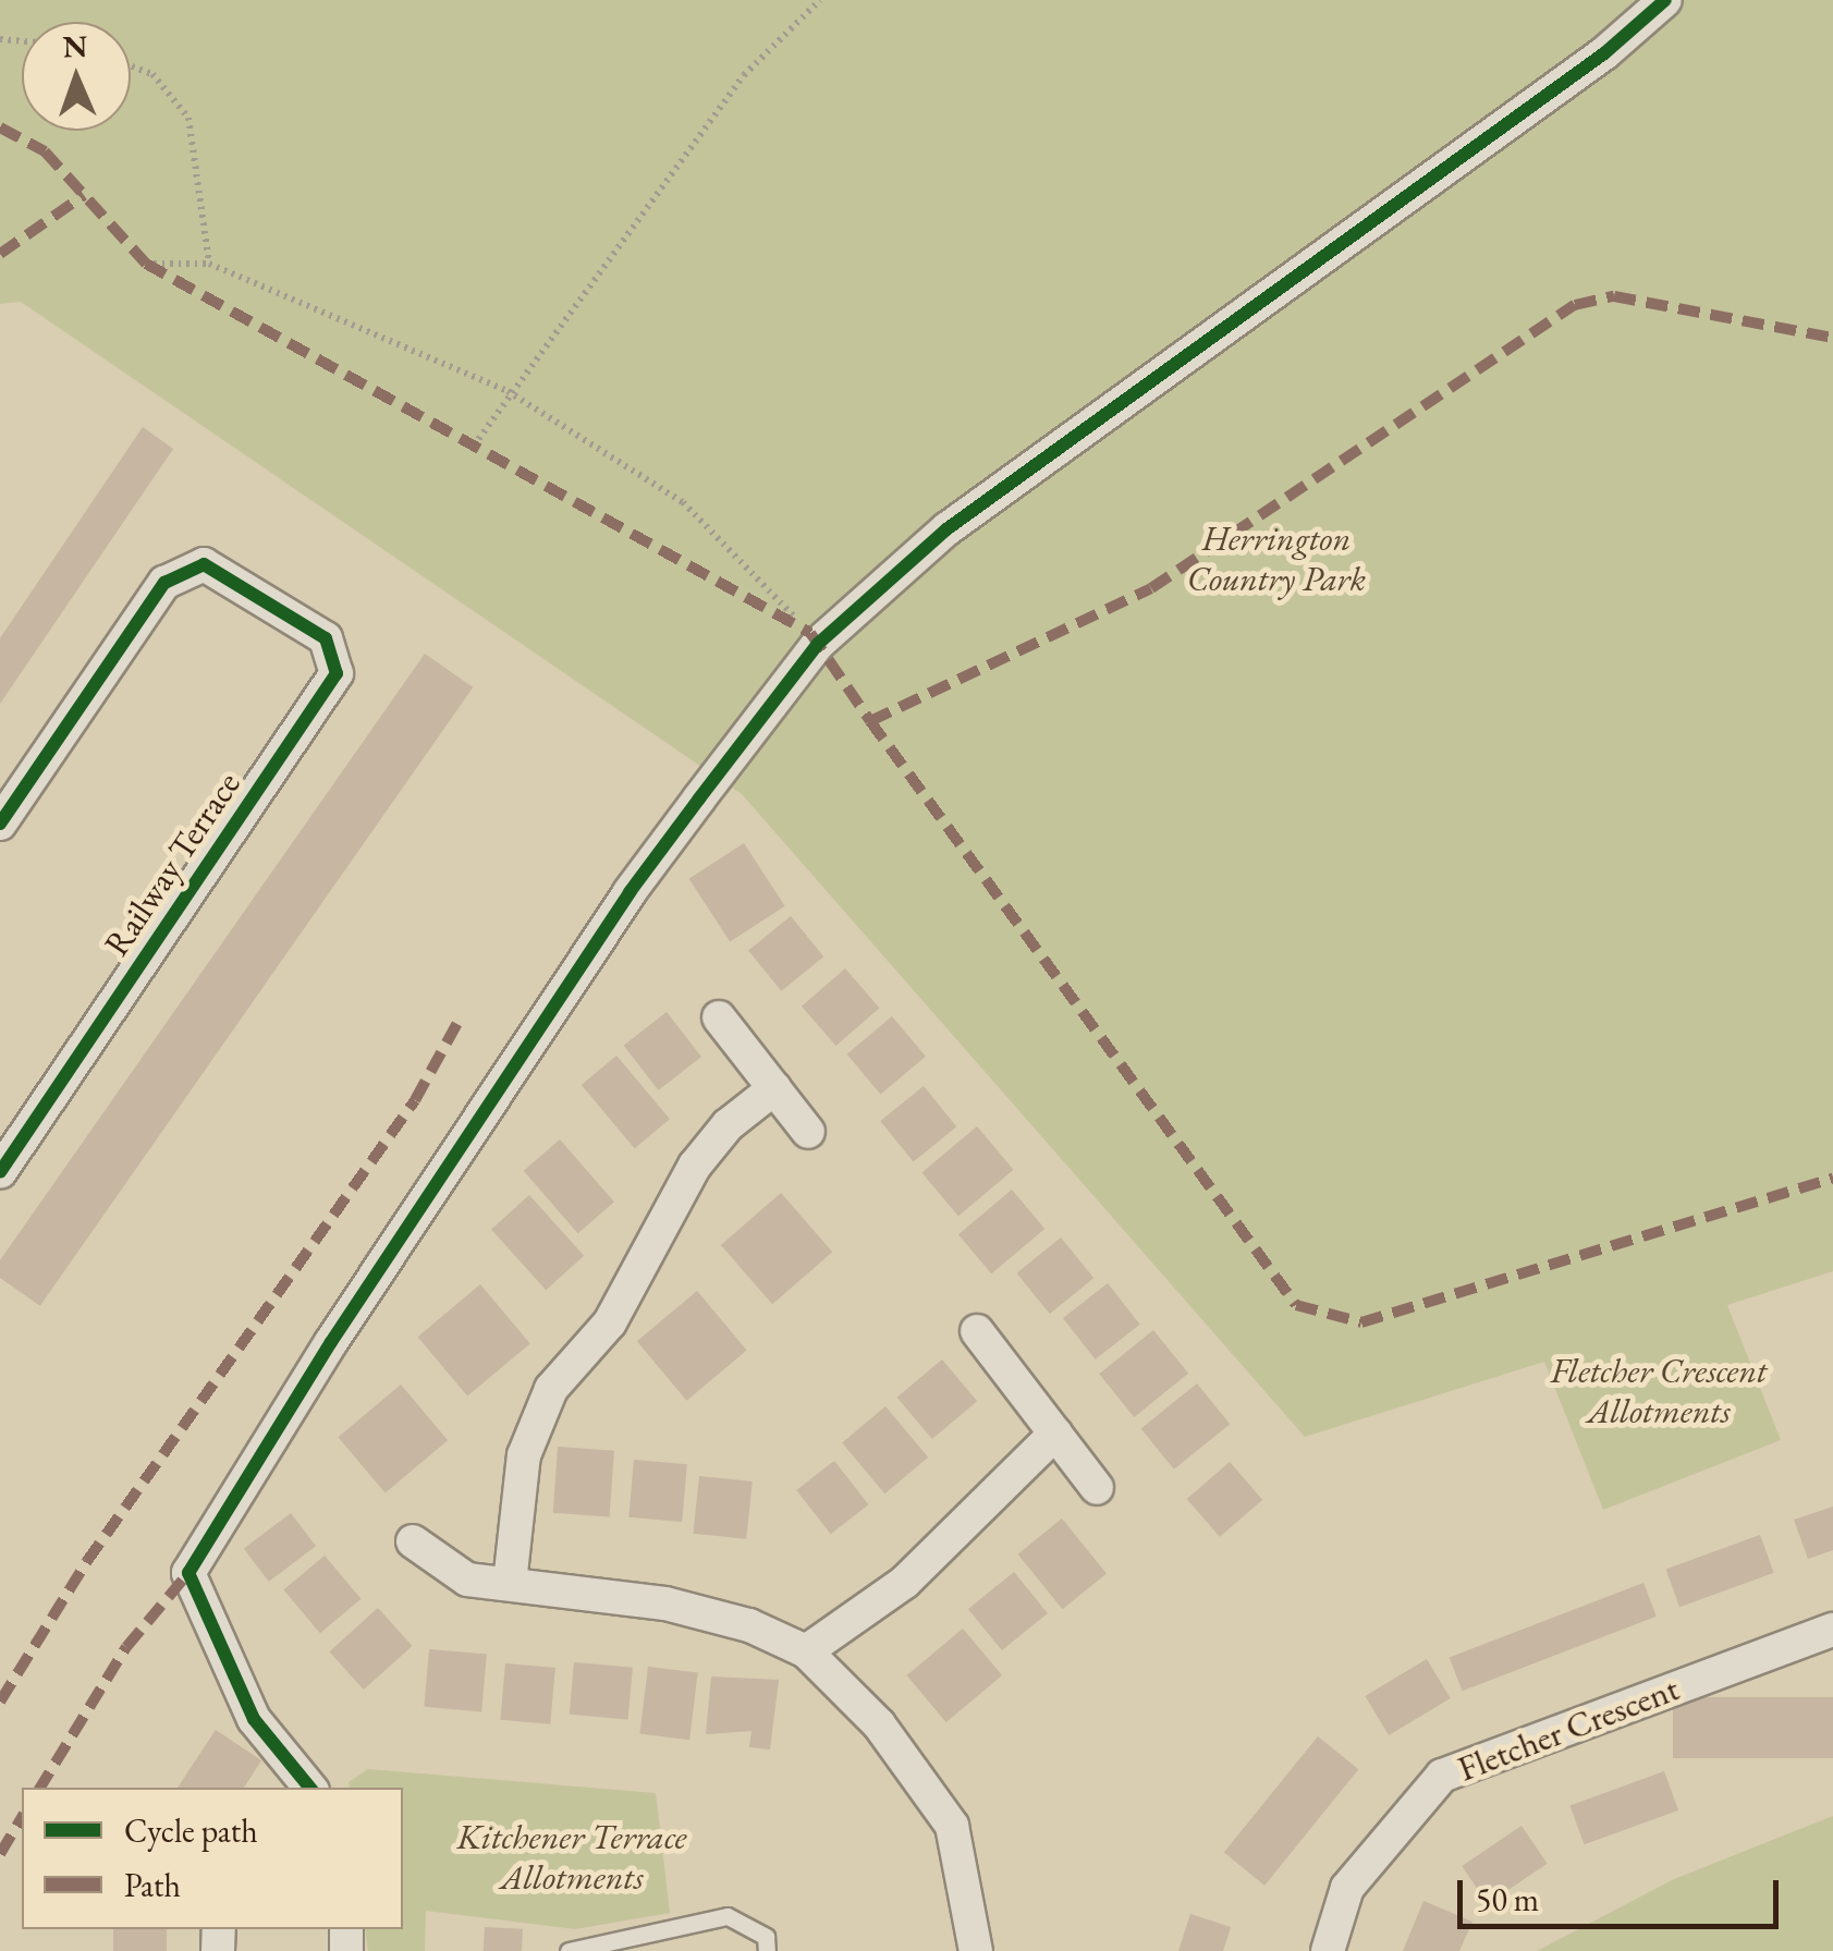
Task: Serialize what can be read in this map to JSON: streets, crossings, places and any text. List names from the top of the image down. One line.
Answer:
{"streets":{"street":["Railway Terrace","Fletcher Crescent"]},"parks":["Herrington Country Park","Fletcher Crescent Allotments","Kitchener Terrace Allotments"],"legend":["Cycle path","Path"],"scale_bar":"50 m","north":"top"}
